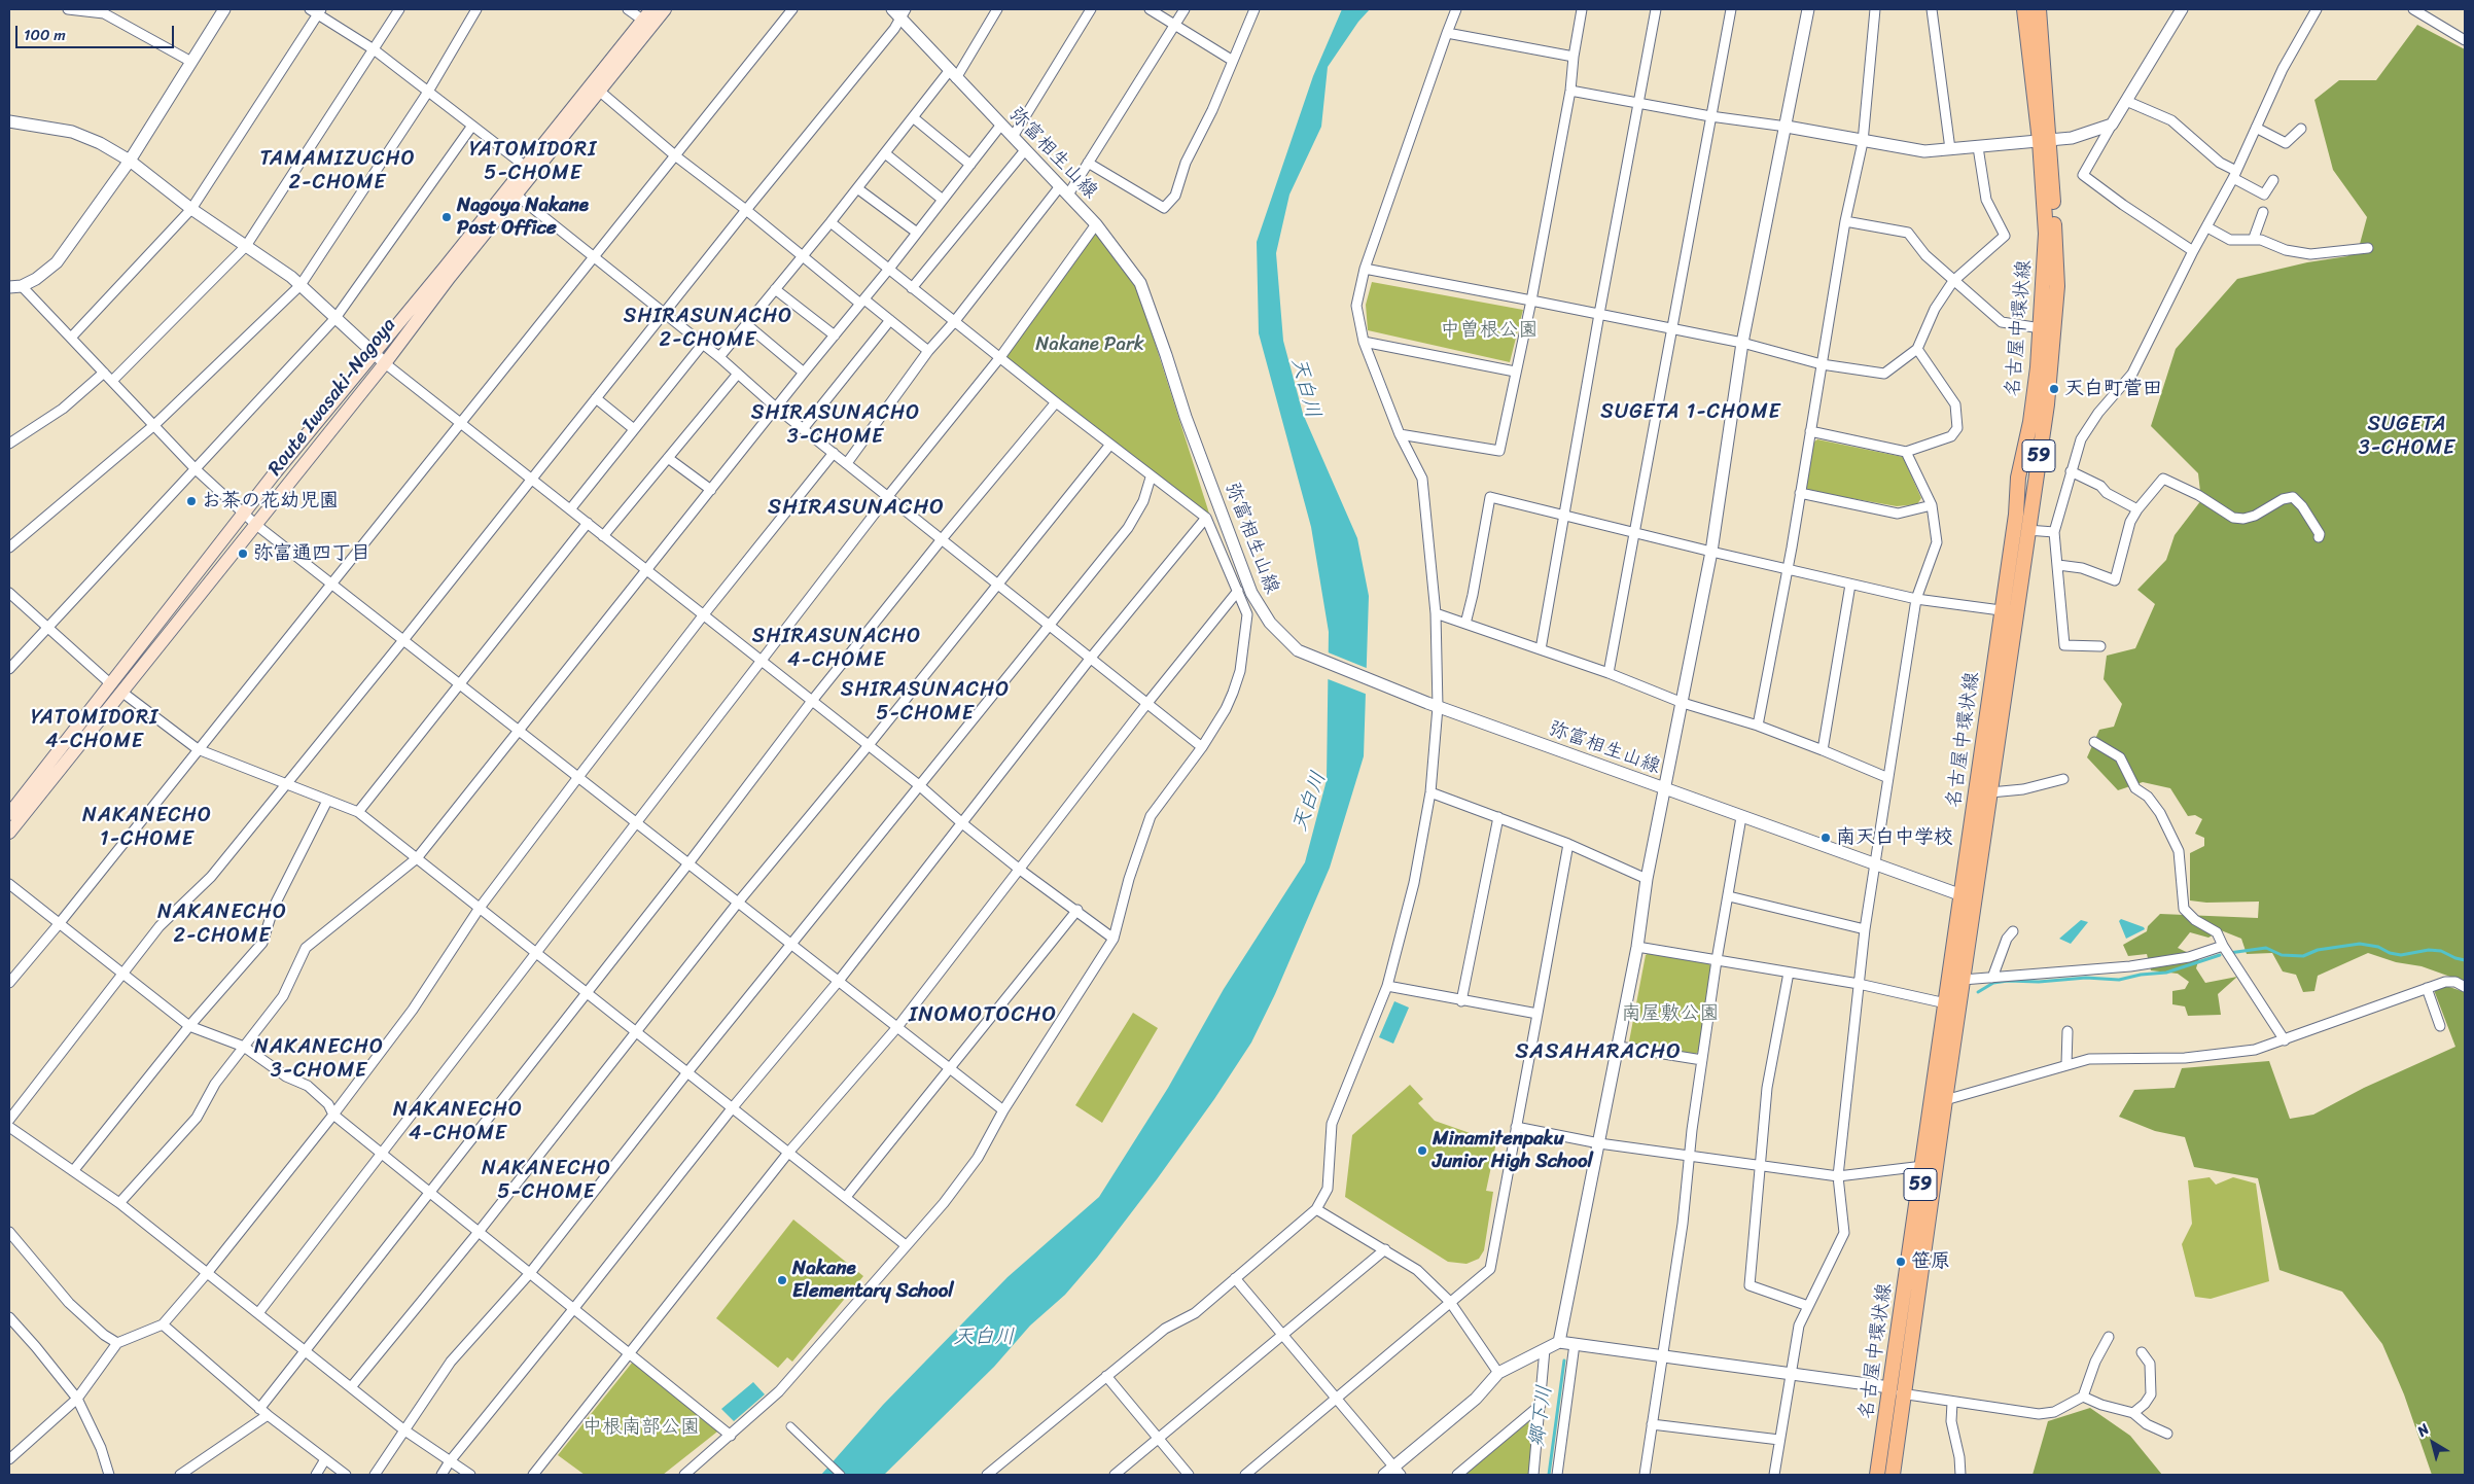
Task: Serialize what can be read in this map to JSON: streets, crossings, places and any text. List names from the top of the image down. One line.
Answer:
{"streets":{"main road":["名古屋中環状線","Route Iwasaki-Nagoya","59"],"street":["弥富相生山線"]},"crossings":[["弥富相生山線","名古屋中環状線"]],"districts":["YATOMIDORI 5-CHOME","TAMAMIZUCHO 2-CHOME","SHIRASUNACHO 2-CHOME","SUGETA 1-CHOME","SHIRASUNACHO 3-CHOME","SUGETA 3-CHOME","SHIRASUNACHO","SHIRASUNACHO 4-CHOME","SHIRASUNACHO 5-CHOME","YATOMIDORI 4-CHOME","NAKANECHO 1-CHOME","NAKANECHO 2-CHOME","INOMOTOCHO","NAKANECHO 3-CHOME","SASAHARACHO","NAKANECHO 4-CHOME","NAKANECHO 5-CHOME"],"water":["天白川","郷下川"],"parks":["中曽根公園","Nakane Park","南屋敷公園","中根南部公園"],"places":["Nagoya Nakane Post Office","天白町菅田","お茶の花幼児園","弥富通四丁目","南天白中学校","Minamitenpaku Junior High School","笹原","Nakane Elementary School"],"scale_bar":"100 m","north":"top left"}
